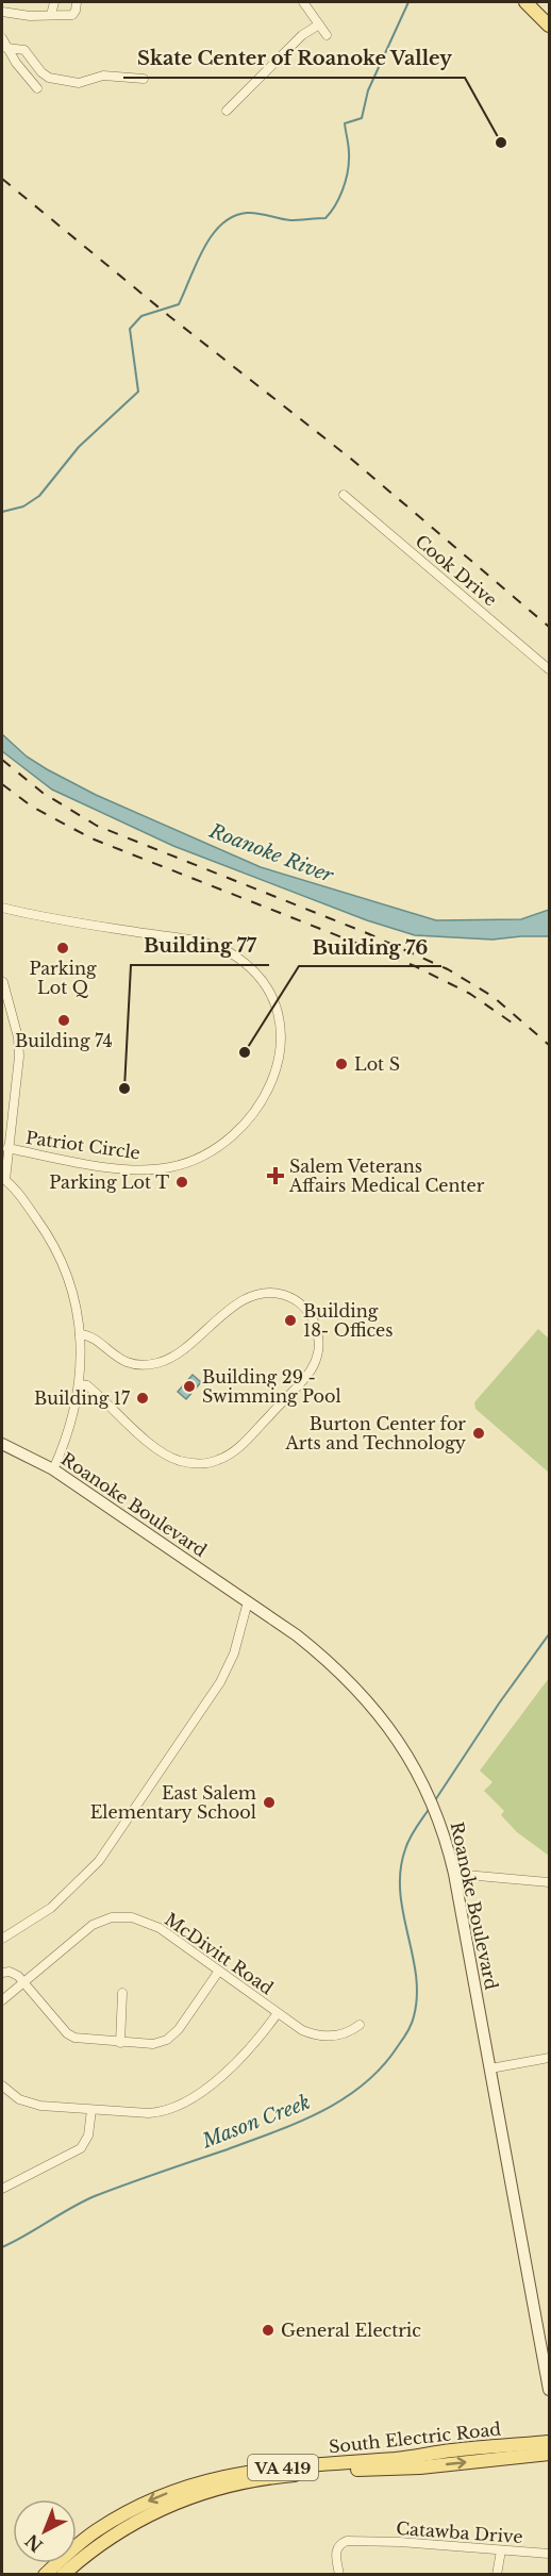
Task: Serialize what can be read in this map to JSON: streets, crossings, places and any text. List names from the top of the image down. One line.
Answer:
{"streets":{"main road":["Roanoke Boulevard","South Electric Road","VA 419"],"street":["Cook Drive","Patriot Circle","McDivitt Road","Catawba Drive"]},"water":["Roanoke River","Mason Creek"],"places":{"other":["Skate Center of Roanoke Valley","Parking Lot Q","Building 74","Building 76","Lot S","Building 77","Parking Lot T","Building 18- Offices","Building 29 - Swimming Pool","Building 17","Burton Center for Arts and Technology","East Salem Elementary School","General Electric"],"health":["Salem Veterans Affairs Medical Center"]},"north":"bottom left"}
